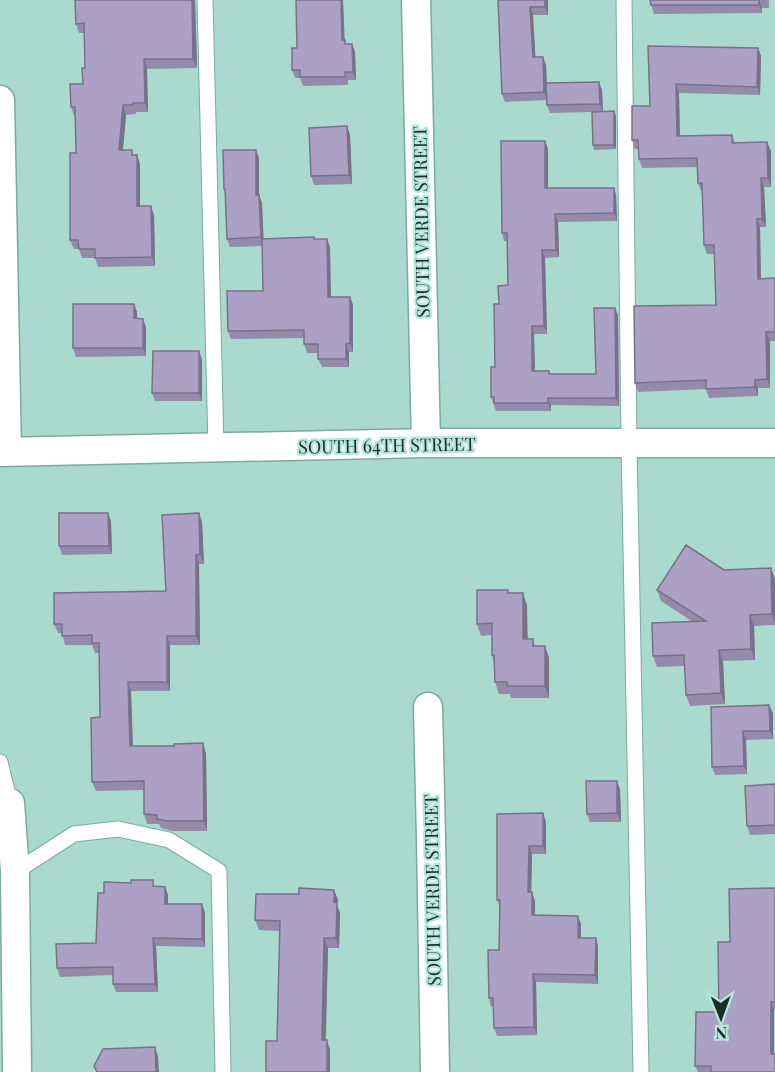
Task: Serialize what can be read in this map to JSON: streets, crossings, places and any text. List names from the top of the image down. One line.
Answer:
{"streets":{"street":["SOUTH VERDE STREET","SOUTH 64TH STREET"]},"crossings":[["SOUTH VERDE STREET","SOUTH 64TH STREET"]],"north":"bottom"}
